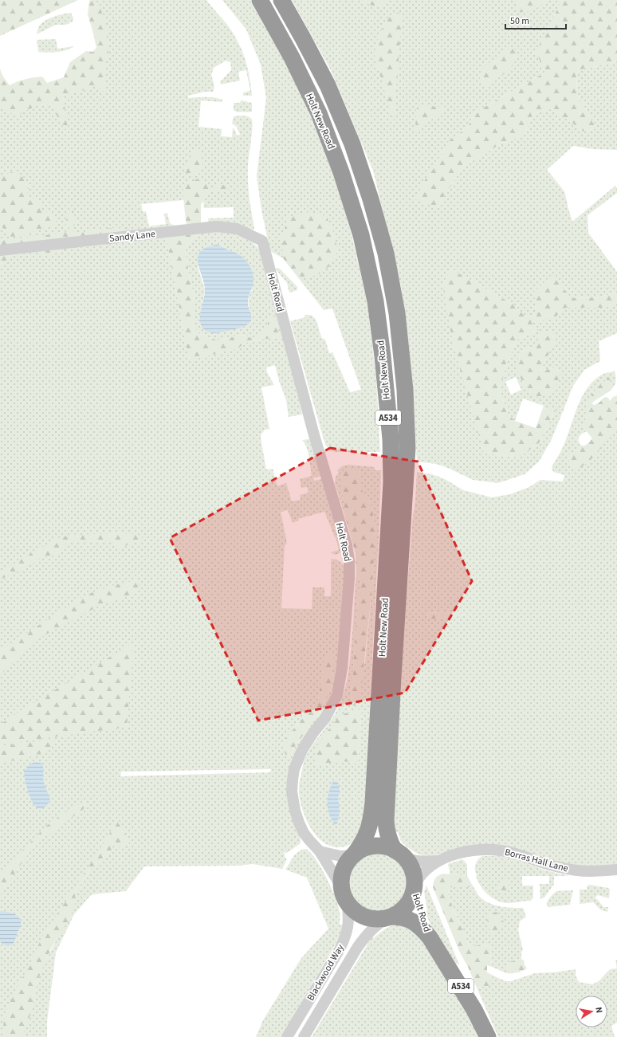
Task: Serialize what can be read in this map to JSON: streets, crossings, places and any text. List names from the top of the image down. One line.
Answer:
{"streets":{"highway":["Holt New Road","Holt Road","A534"],"street":["Sandy Lane","Borras Hall Lane","Blackwood Way"]},"crossings":[["Holt New Road","Holt Road"],["Holt New Road","Borras Hall Lane"],["Holt New Road","Blackwood Way"],["Sandy Lane","Holt Road"],["Holt Road","Borras Hall Lane"],["Holt Road","Blackwood Way"],["Borras Hall Lane","Blackwood Way"]],"scale_bar":"50 m","north":"right"}
